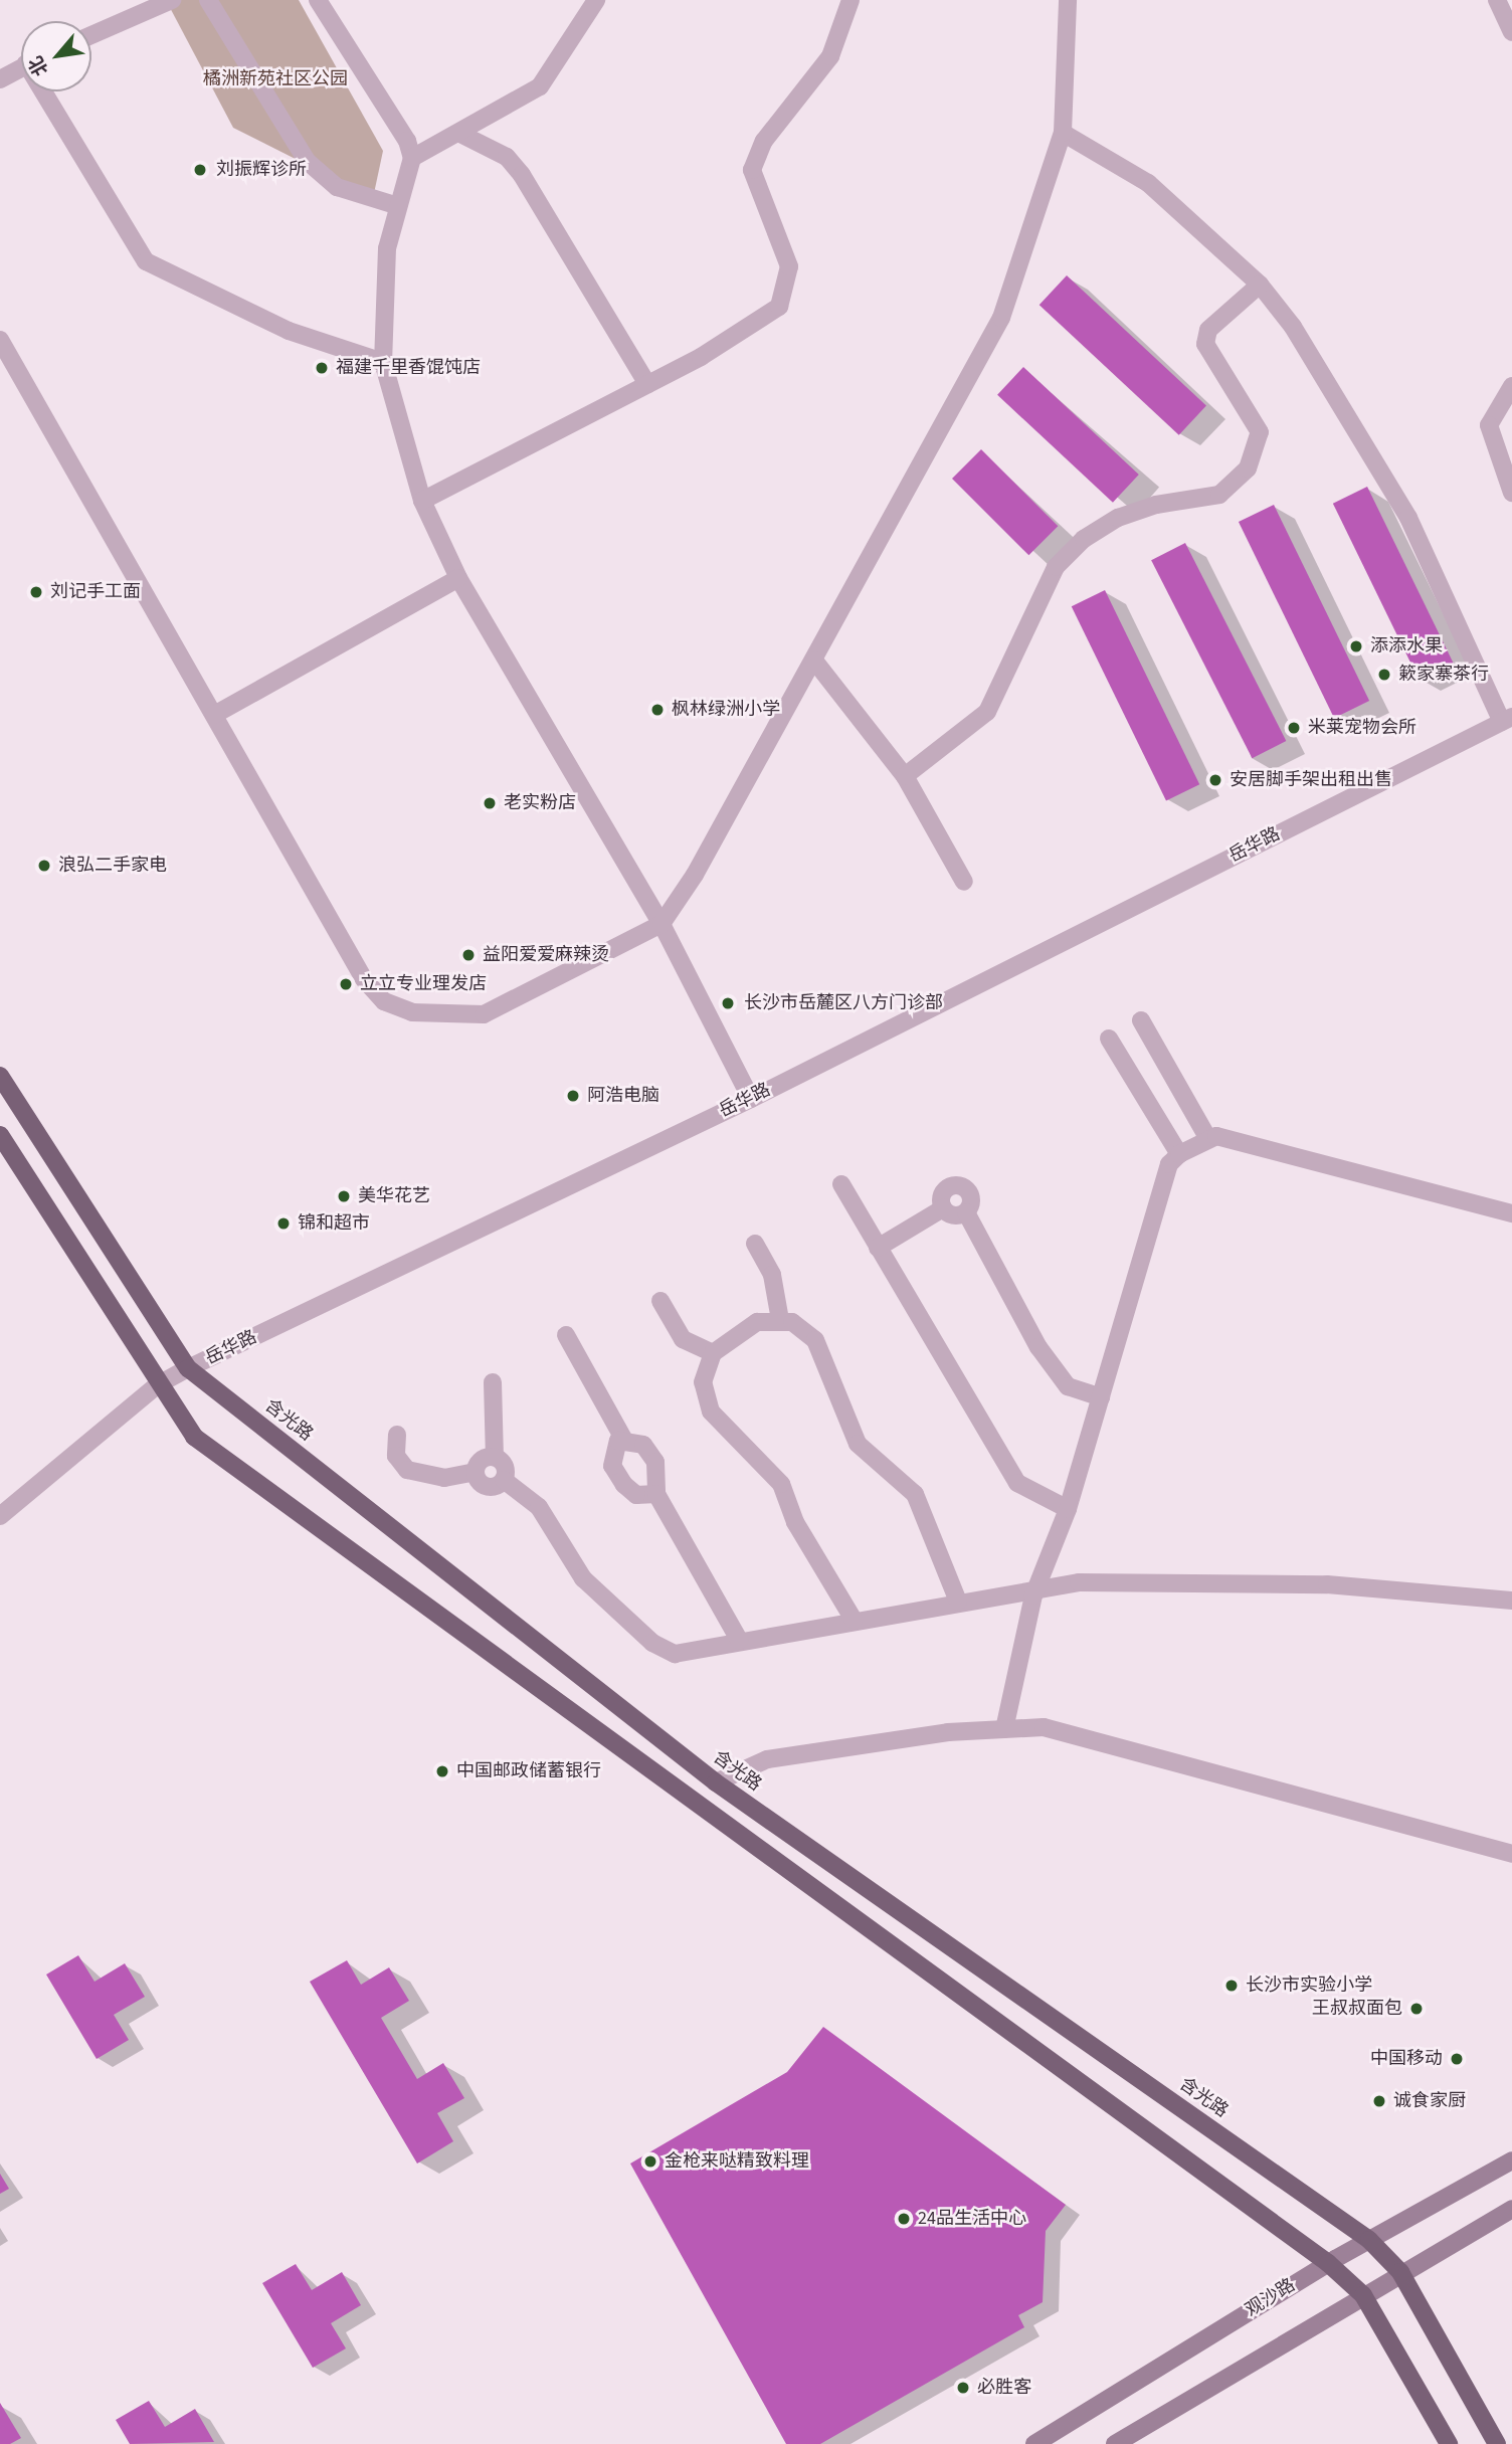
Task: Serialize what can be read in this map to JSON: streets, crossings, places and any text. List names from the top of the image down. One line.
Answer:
{"streets":{"main road":["含光路","观沙路"],"street":["岳华路"]},"crossings":[["岳华路","含光路"],["含光路","观沙路"]],"parks":["橘洲新苑社区公园"],"places":["刘振辉诊所","福建千里香馄饨店","刘记手工面","添添水果","簌家寨茶行","枫林绿洲小学","米莱宠物会所","安居脚手架出租出售","老实粉店","浪弘二手家电","益阳爱爱麻辣烫","立立专业理发店","长沙市岳麓区八方门诊部","阿浩电脑","美华花艺","锦和超市","中国邮政储蓄银行","长沙市实验小学","王叔叔面包","中国移动","诚食家厨","金枪来哒精致料理","24品生活中心","必胜客"],"north":"bottom left"}
